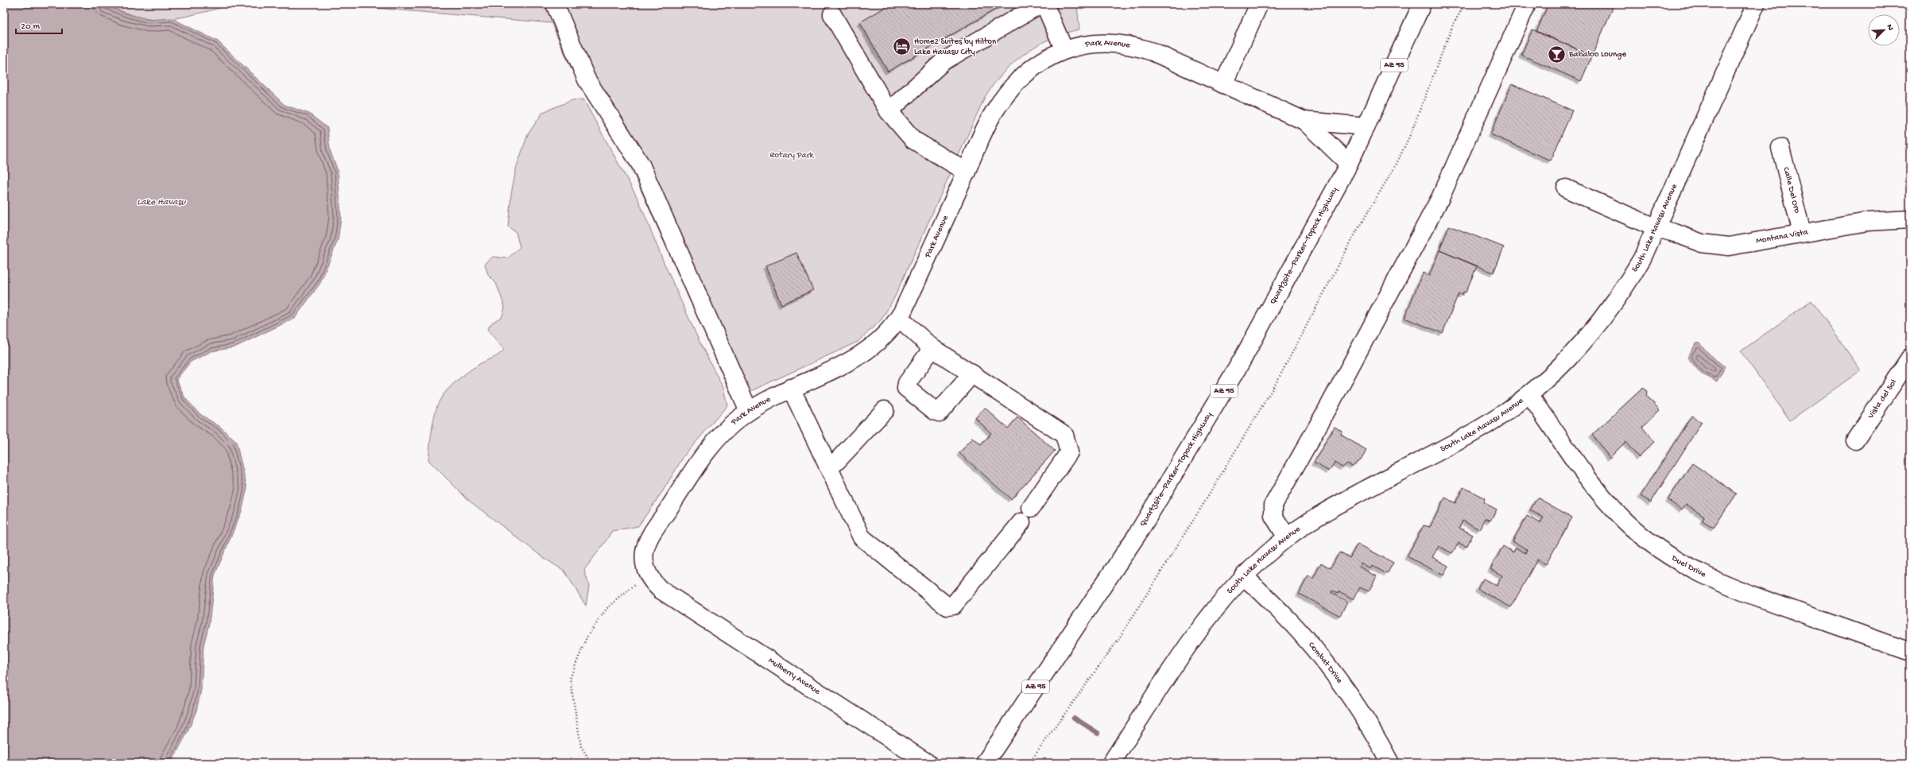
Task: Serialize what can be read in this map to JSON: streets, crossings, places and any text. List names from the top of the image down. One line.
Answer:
{"streets":{"main road":["Park Avenue","AZ 95","Calle Del Oro","South Lake Havasu Avenue","Montana Vista","Quartzsite–Parker–Topock Highway","Vista del Sol","Duel Drive","Combat Drive","Mulberry Avenue"]},"crossings":[["Park Avenue","AZ 95"],["Park Avenue","Quartzsite–Parker–Topock Highway"],["Park Avenue","Mulberry Avenue"],["AZ 95","Quartzsite–Parker–Topock Highway"],["Calle Del Oro","Montana Vista"],["South Lake Havasu Avenue","Montana Vista"],["South Lake Havasu Avenue","Duel Drive"],["South Lake Havasu Avenue","Combat Drive"]],"water":["Lake Havasu"],"parks":["Rotary Park"],"places":{"hotel":["Home2 Suites by Hilton Lake Havasu City"],"bar":["Babaloo Lounge"]},"scale_bar":"20 m","north":"top right"}
